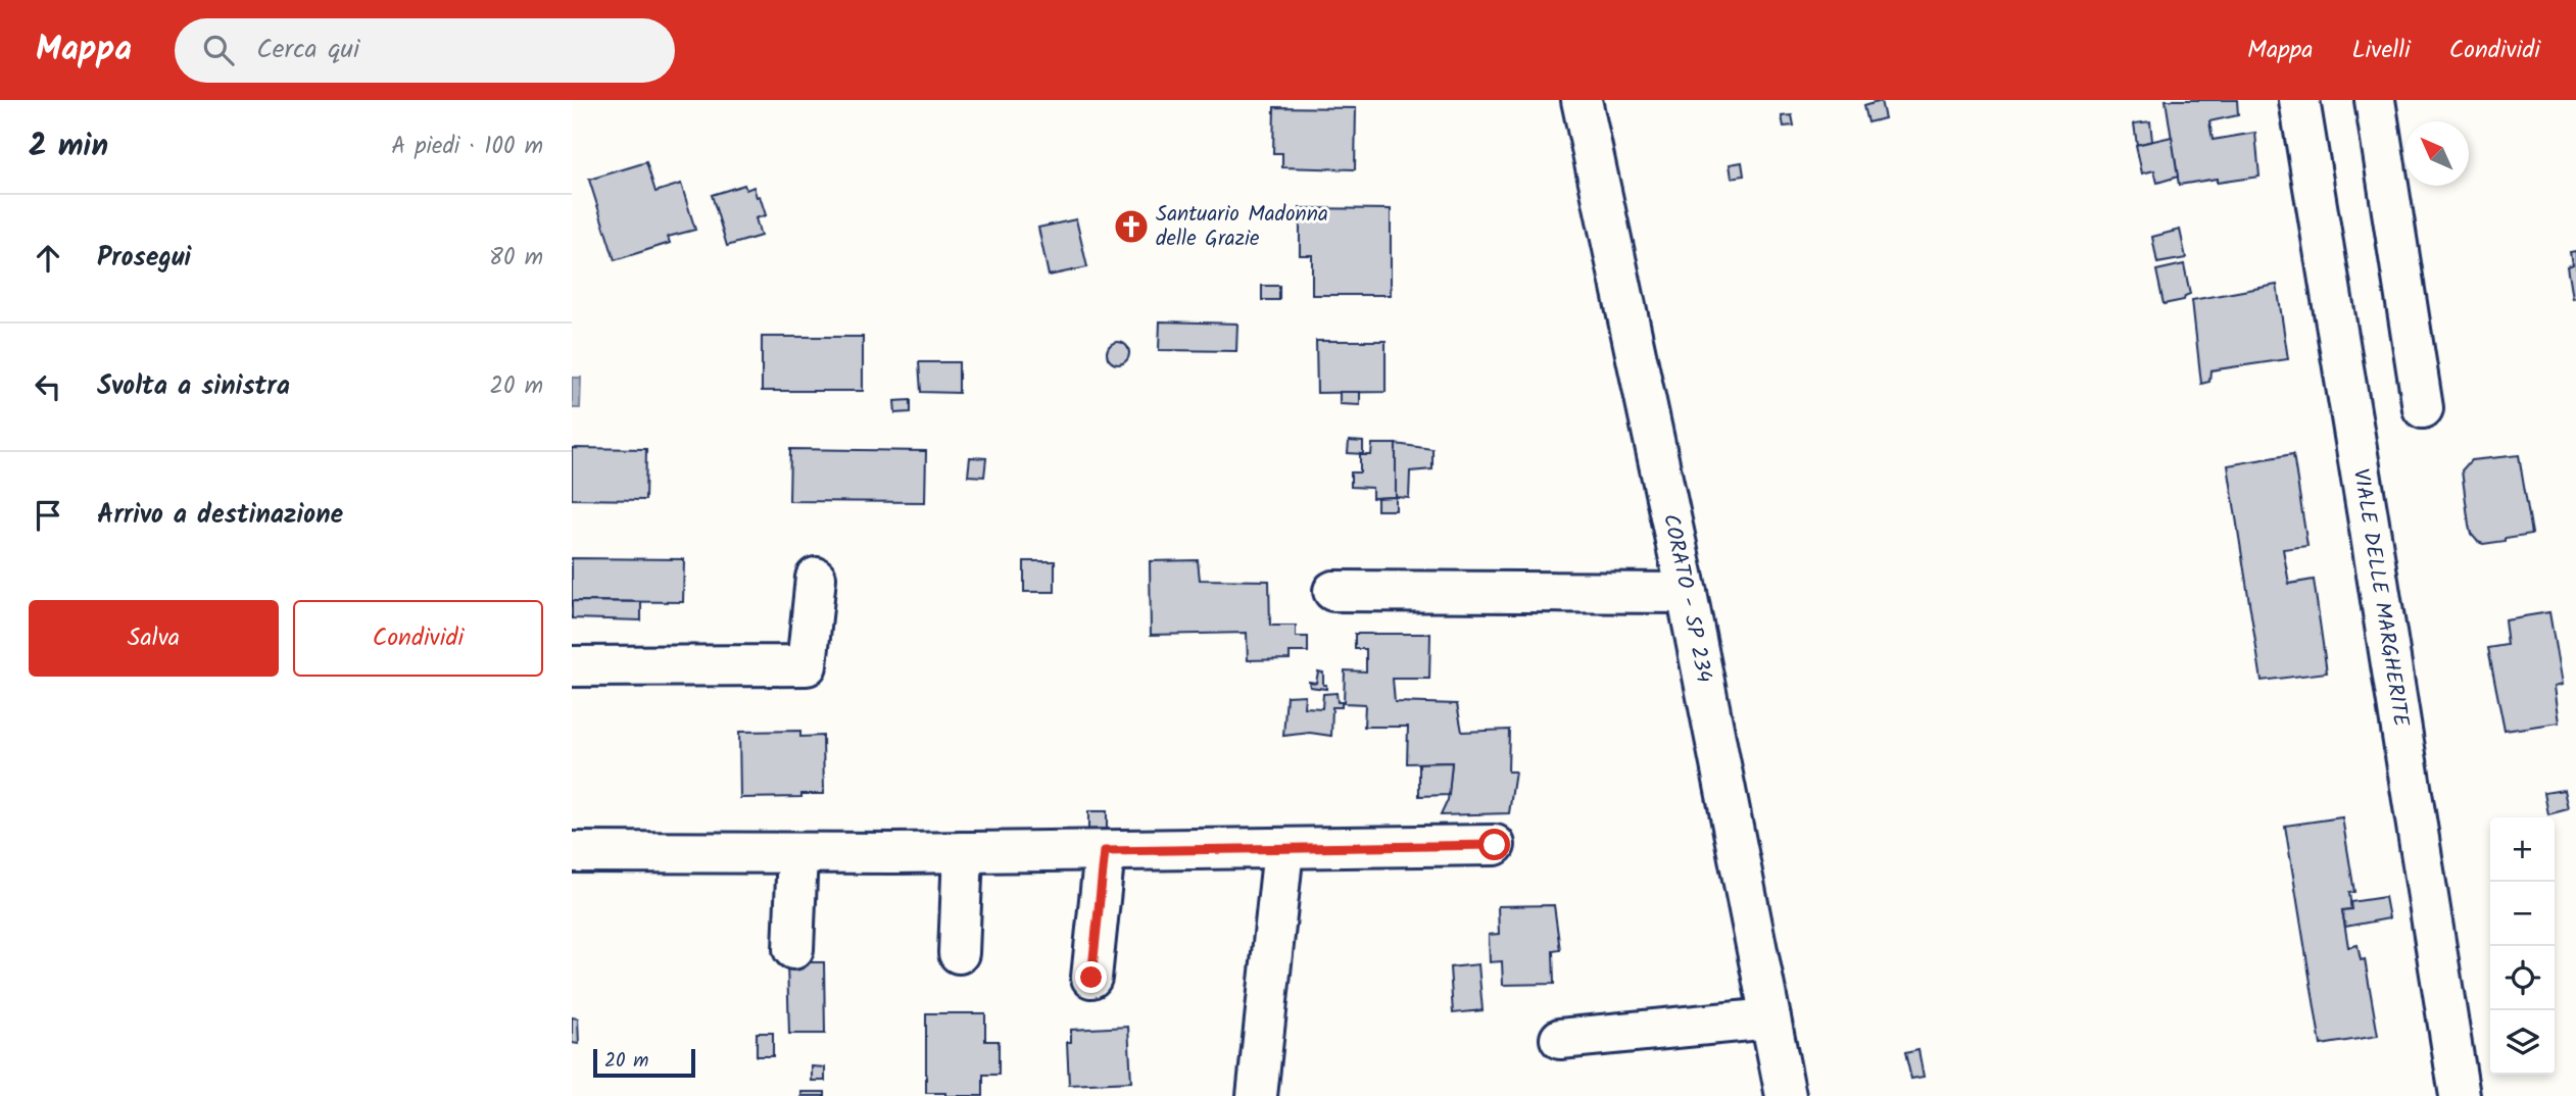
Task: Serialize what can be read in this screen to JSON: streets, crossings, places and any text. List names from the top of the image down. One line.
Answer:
{"streets":{"street":["CORATO - SP 234","VIALE DELLE MARGHERITE"]},"places":{"church":["Santuario Madonna delle Grazie"]},"scale_bar":"20 m","north":"top left","page":{"header":"Mappa","search":"Cerca qui","nav":["Mappa","Livelli","Condividi"],"heading":["2 min","A piedi · 100 m"],"list":[["Prosegui","80 m"],["Svolta a sinistra","20 m"],"Arrivo a destinazione"],"buttons":["Salva","Condividi"],"map_buttons":["+","−"],"scale":"20 m"}}
